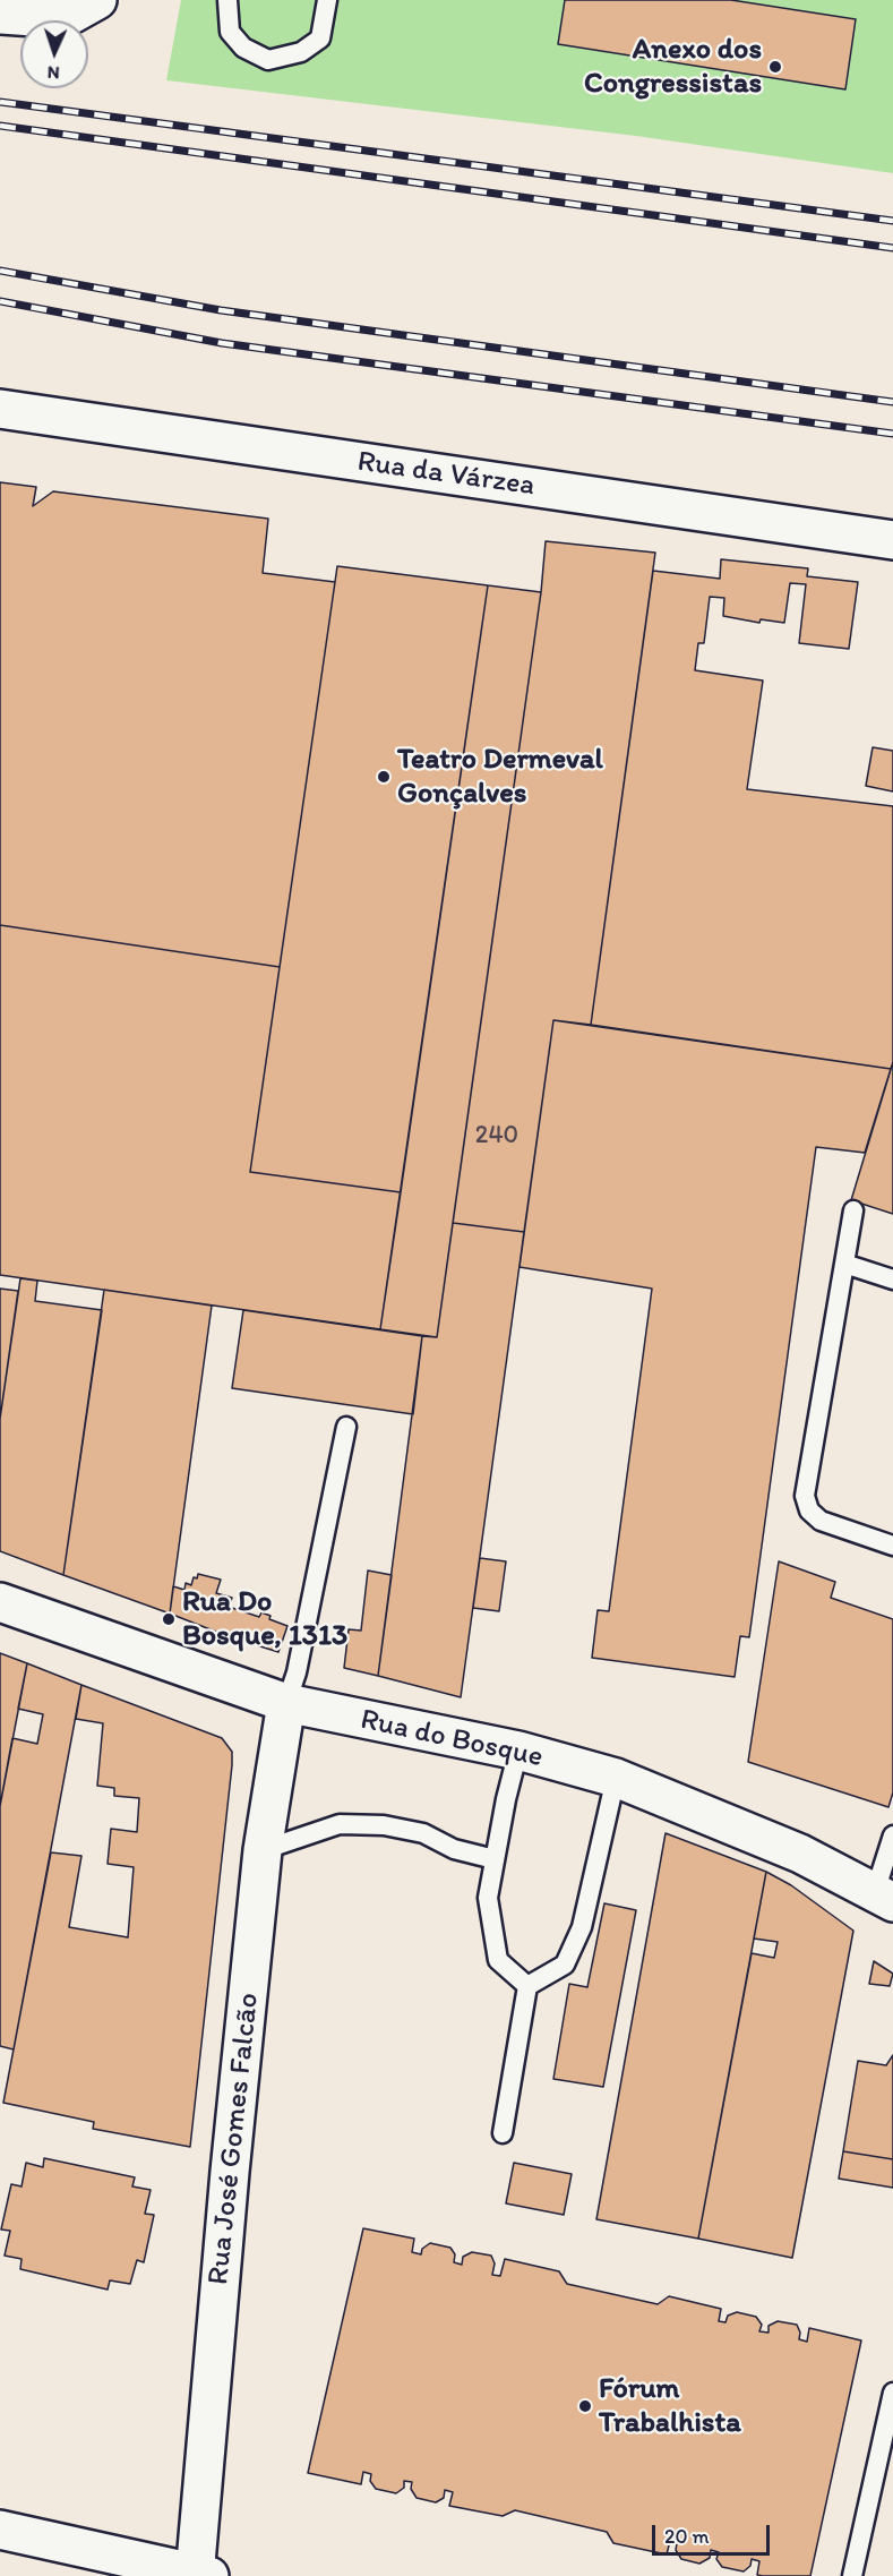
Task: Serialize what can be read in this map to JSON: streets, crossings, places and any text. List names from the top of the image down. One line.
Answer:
{"streets":{"street":["Rua da Várzea","Rua do Bosque","Rua José Gomes Falcão"]},"crossings":[["Rua do Bosque","Rua José Gomes Falcão"]],"places":["Anexo dos Congressistas","Teatro Dermeval Gonçalves","Rua Do Bosque, 1313","Fórum Trabalhista"],"house_numbers":["240"],"scale_bar":"20 m","north":"bottom"}
